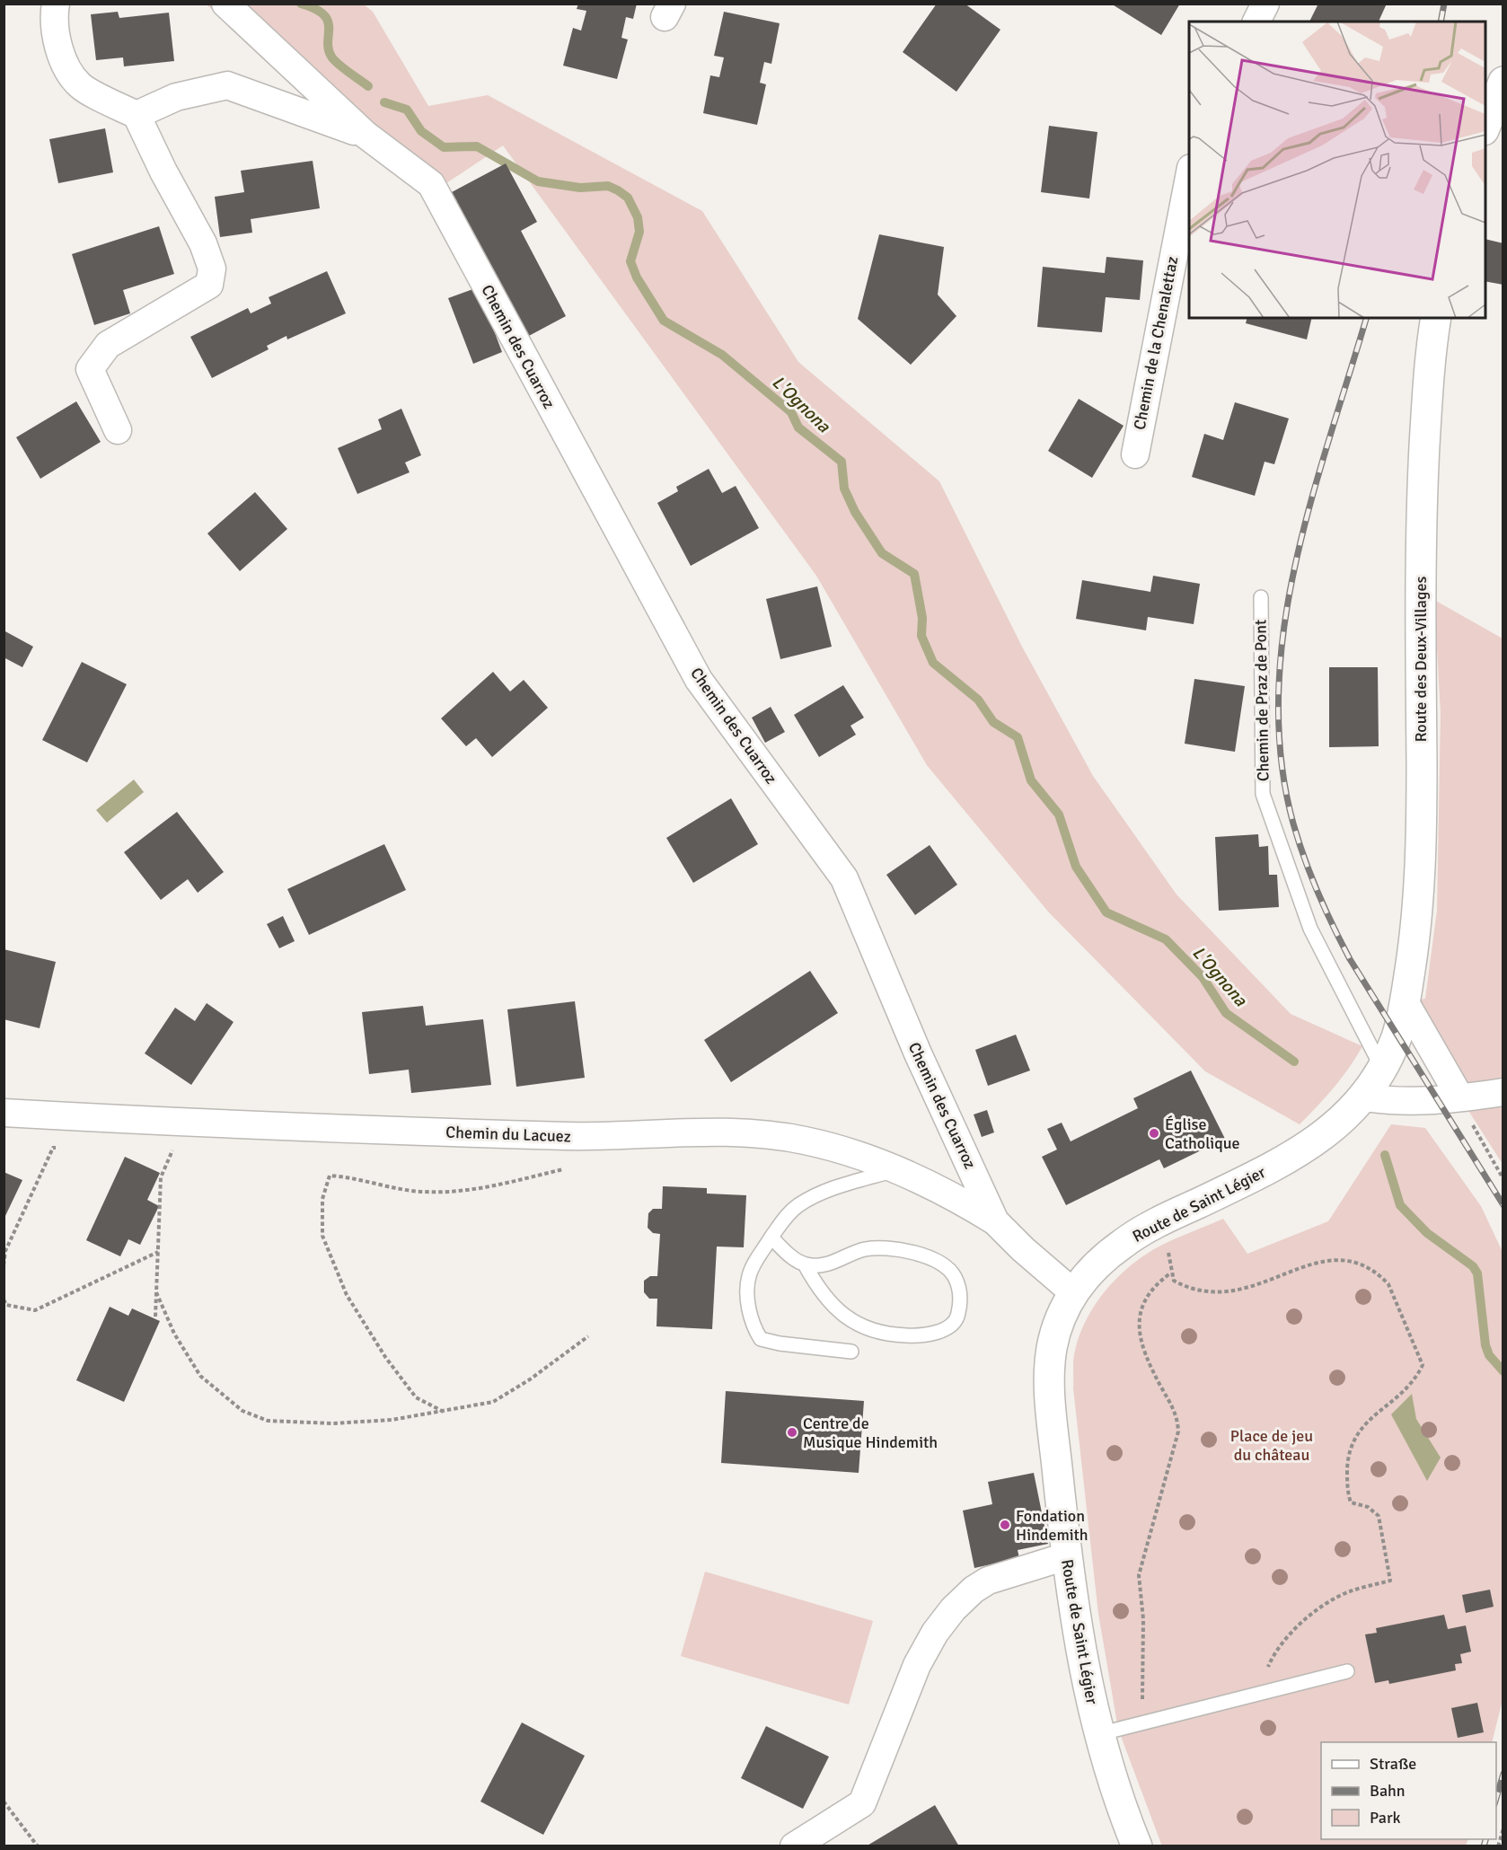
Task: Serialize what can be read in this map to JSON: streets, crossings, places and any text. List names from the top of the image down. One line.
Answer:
{"streets":{"main road":["Route des Deux-Villages","Route de Saint Légier"],"street":["Chemin de la Chenalettaz","Chemin des Cuarroz","Chemin du Lacuez"],"lane":["Chemin de Praz de Pont"]},"crossings":[["Chemin des Cuarroz","Chemin du Lacuez"],["Chemin des Cuarroz","Route de Saint Légier"],["Route des Deux-Villages","Route de Saint Légier"],["Chemin de Praz de Pont","Route de Saint Légier"]],"water":["L'Ognona"],"parks":["Place de jeu du château"],"places":["Église Catholique","Centre de Musique Hindemith","Fondation Hindemith"],"legend":["Straße","Bahn","Park"]}
